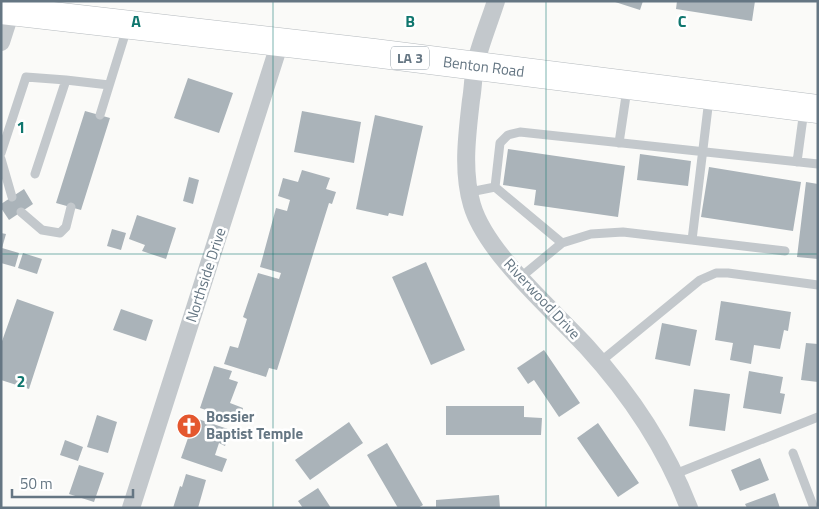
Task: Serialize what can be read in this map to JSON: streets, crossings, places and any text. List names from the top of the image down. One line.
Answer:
{"streets":{"main road":["LA 3","Benton Road"],"street":["Northside Drive","Riverwood Drive"]},"crossings":[["Benton Road","Northside Drive"],["Benton Road","Riverwood Drive"]],"places":{"church":["Bossier Baptist Temple"]},"scale_bar":"50 m","grid":{"columns":["A","B","C"],"rows":["1","2"]}}
